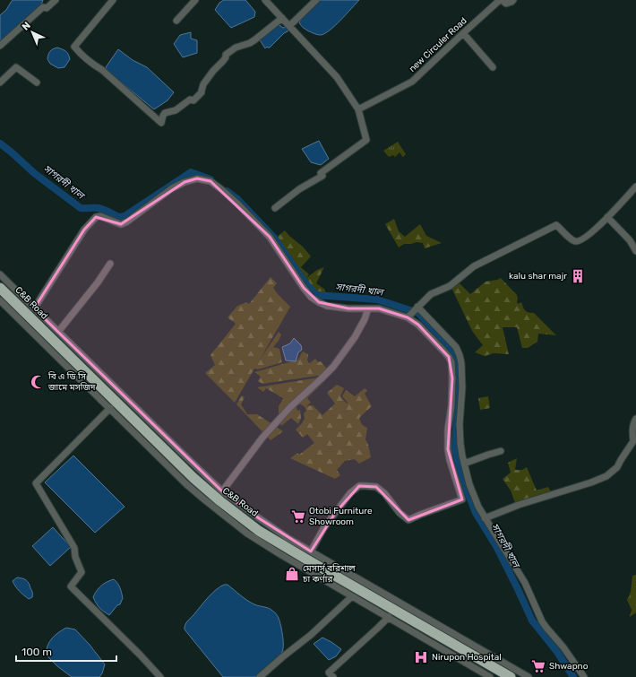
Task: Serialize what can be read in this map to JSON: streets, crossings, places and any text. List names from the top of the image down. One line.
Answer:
{"streets":{"highway":["C&B Road"],"street":["new Circuler Road"]},"water":["সাগরদী খাল"],"places":{"building":["kalu shar majr"],"mosque":["বি এ ডি সি জামে মসজিদ"],"supermarket":["Otobi Furniture Showroom","Shwapno"],"shop":["মেসার্স বরিশাল চা কর্ণার"],"hospital":["Nirupon Hospital"]},"scale_bar":"100 m","north":"top left"}
